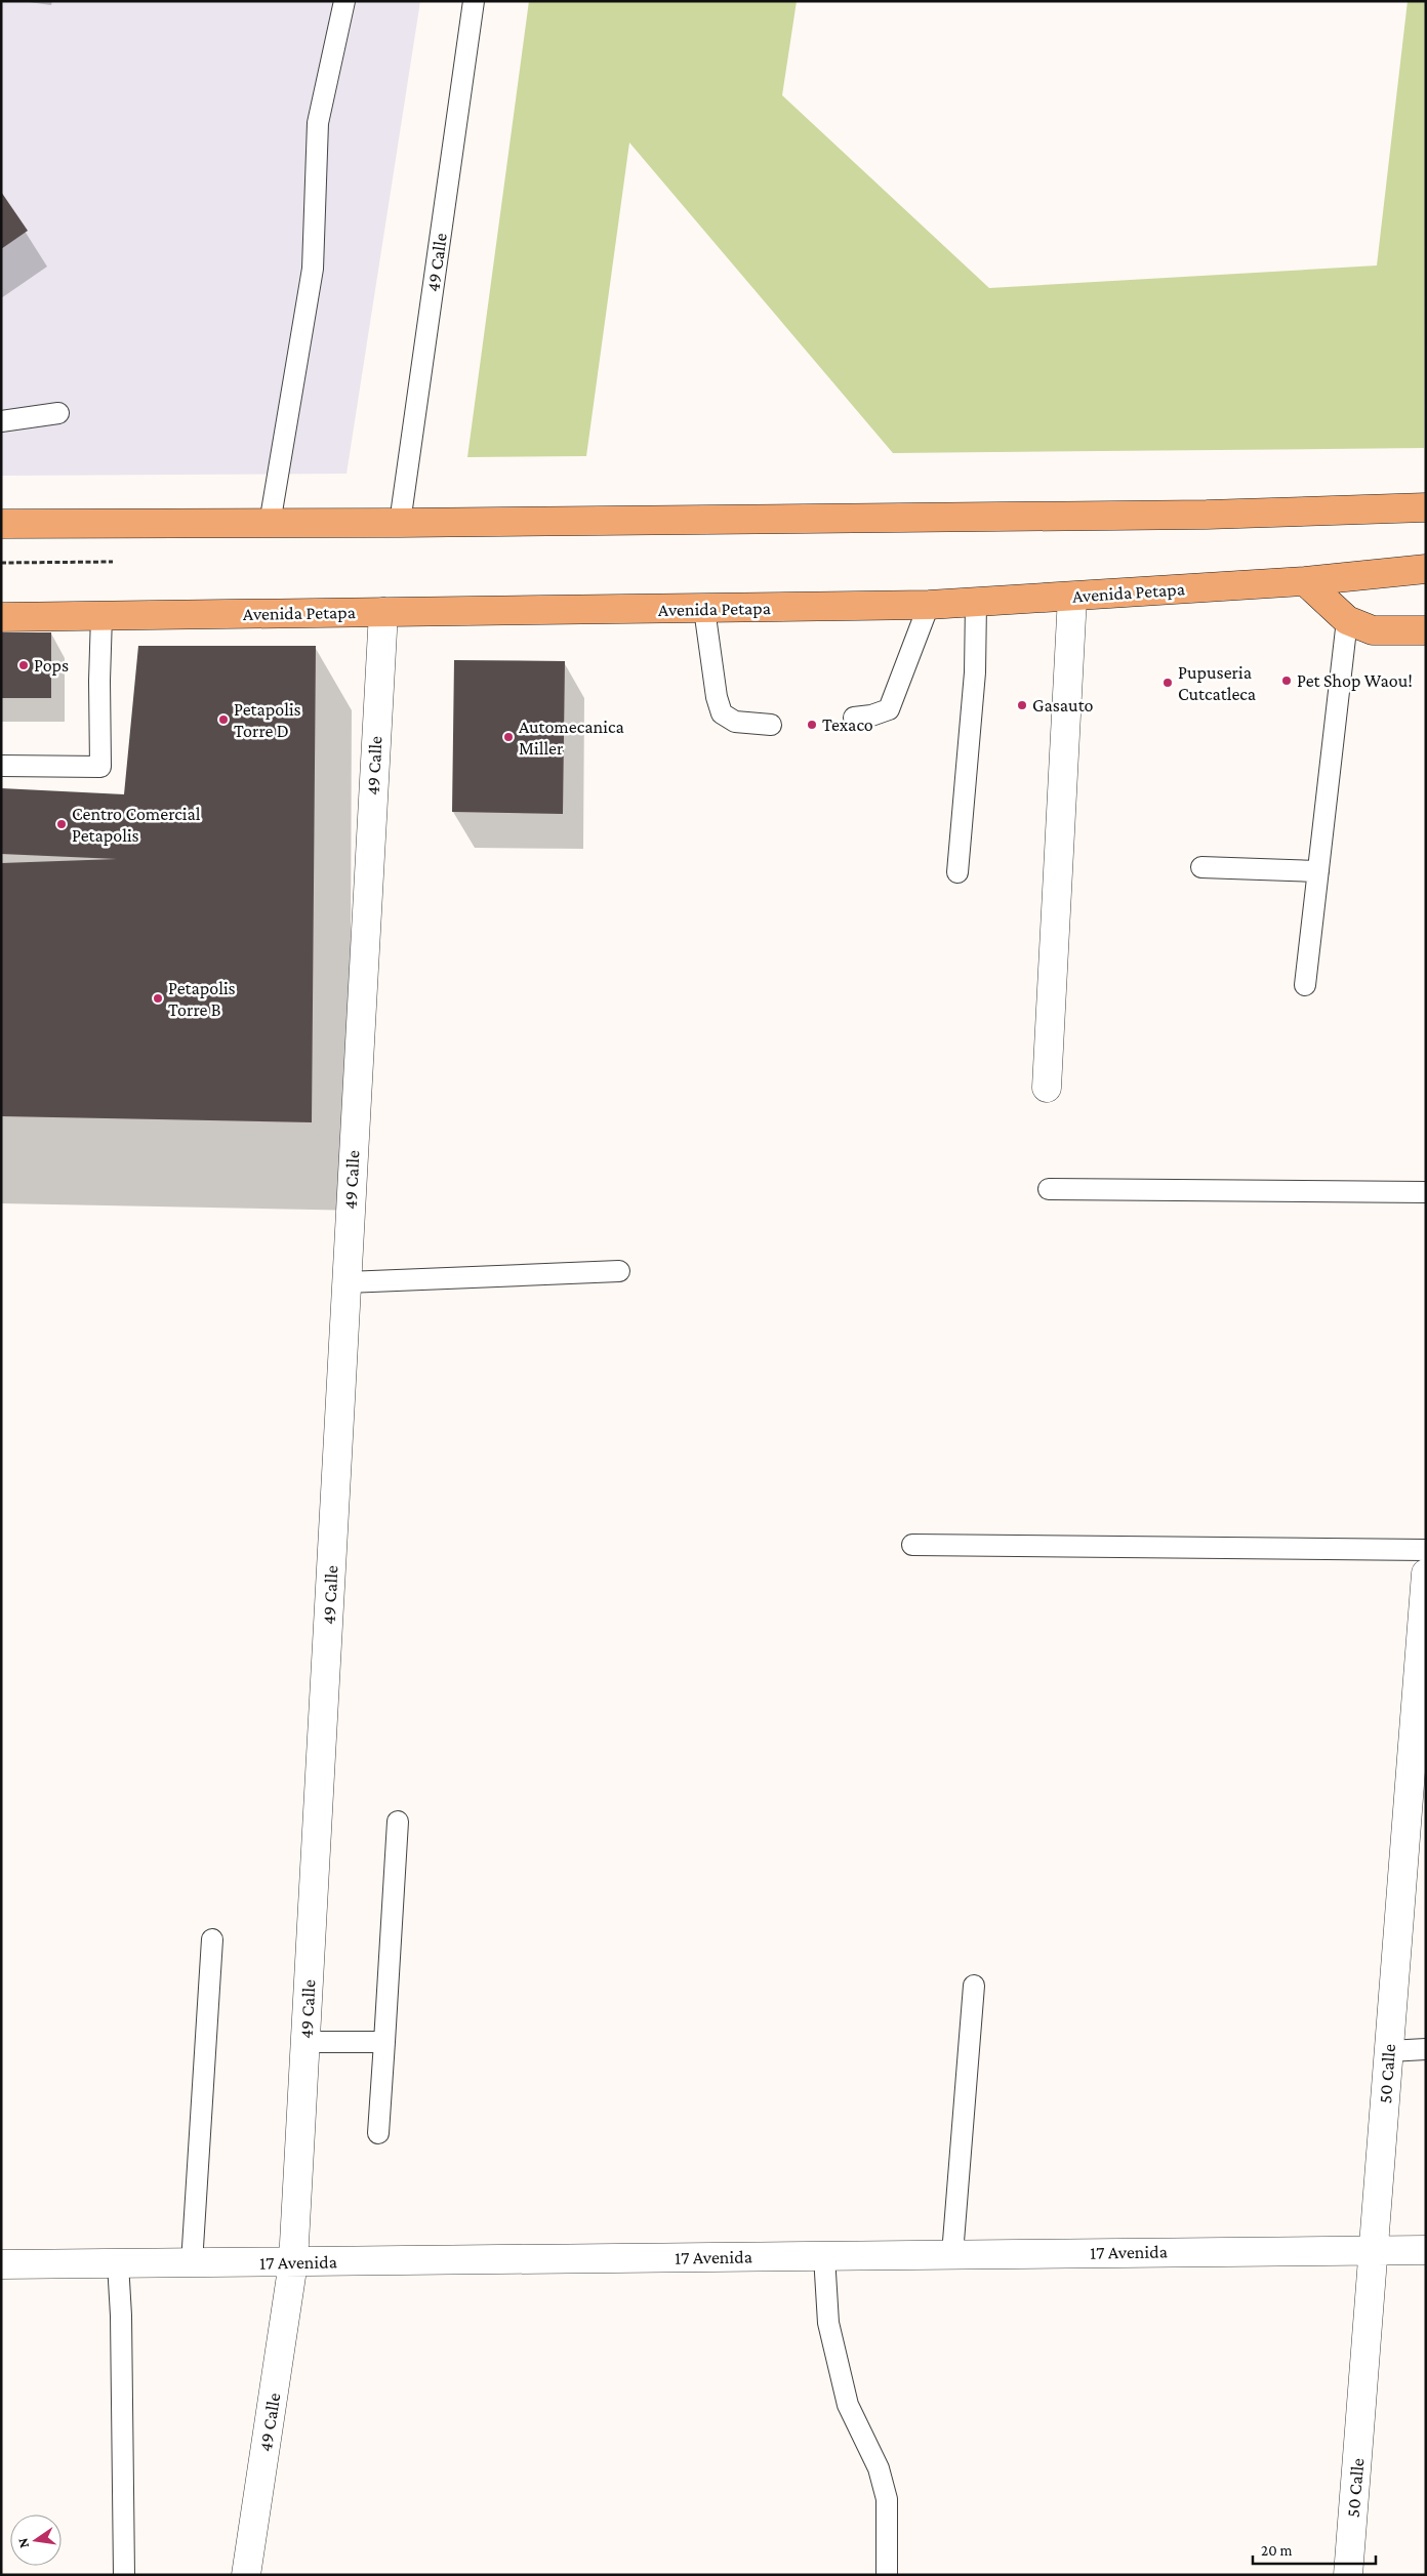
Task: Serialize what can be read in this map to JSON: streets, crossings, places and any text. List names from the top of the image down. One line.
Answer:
{"streets":{"main road":["Avenida Petapa"],"street":["49 Calle","50 Calle","17 Avenida"]},"crossings":[["49 Calle","Avenida Petapa"],["49 Calle","17 Avenida"],["50 Calle","17 Avenida"]],"places":["Pops","Pet Shop Waou!","Pupuseria Cutcatleca","Gasauto","Petapolis Torre D","Texaco","Automecanica Miller","Centro Comercial Petapolis","Petapolis Torre B"],"scale_bar":"20 m","north":"left"}
